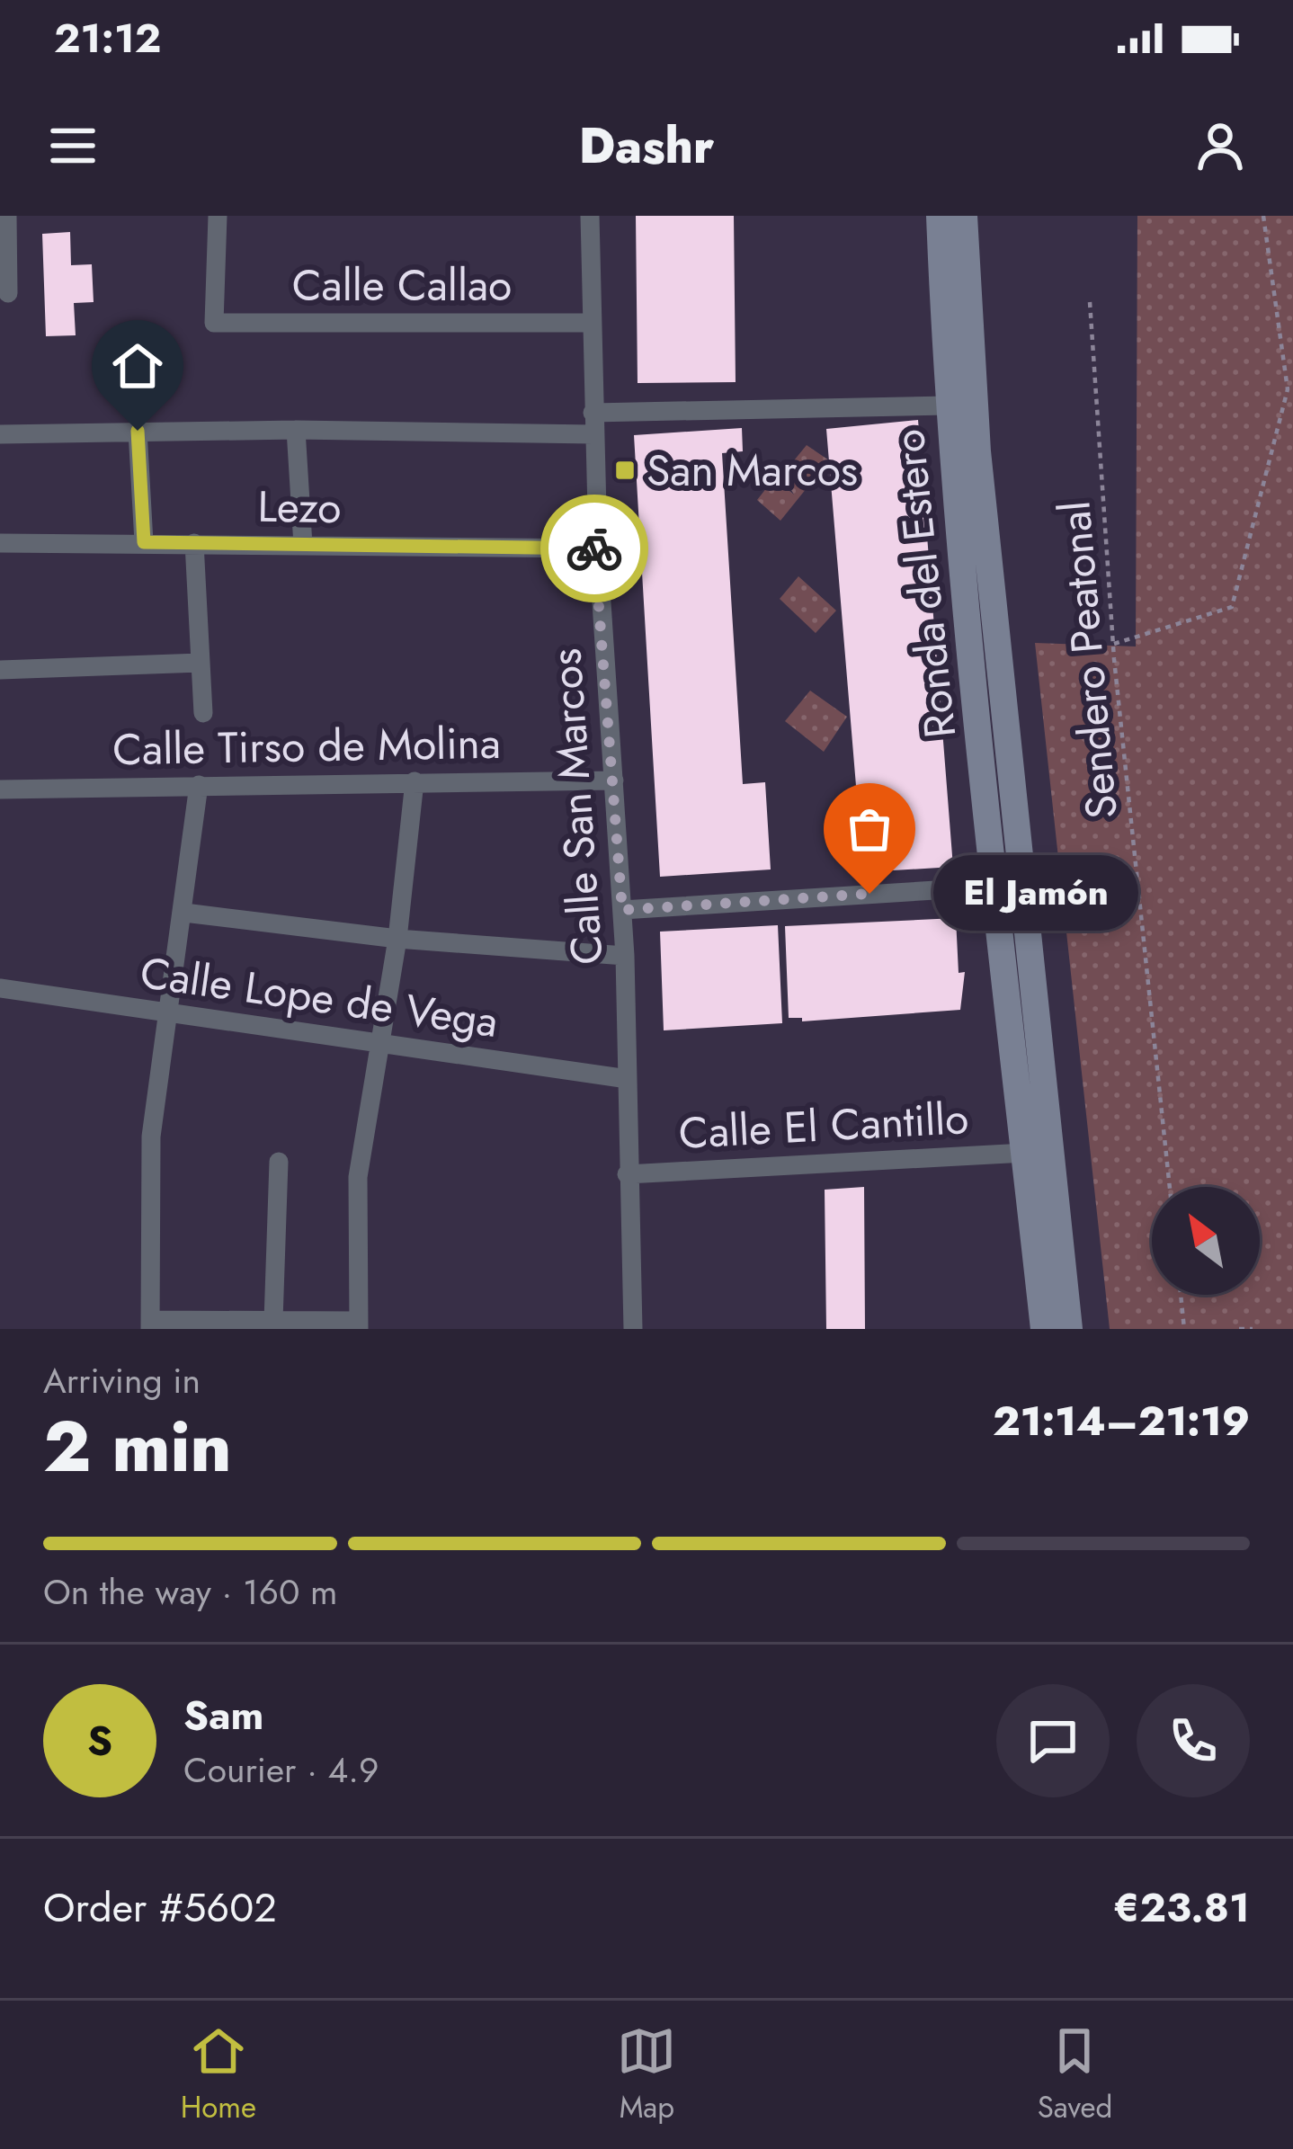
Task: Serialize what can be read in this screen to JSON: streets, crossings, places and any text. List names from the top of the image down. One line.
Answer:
{"streets":{"street":["Calle Callao","Lezo","Ronda del Estero","Calle Tirso de Molina","Calle San Marcos","Calle Lope de Vega","Calle El Cantillo"],"path":["Sendero Peatonal"]},"crossings":[["Calle Callao","Calle San Marcos"],["Lezo","Calle San Marcos"],["Ronda del Estero","Calle El Cantillo"],["Calle Tirso de Molina","Calle San Marcos"],["Calle San Marcos","Calle Lope de Vega"],["Calle San Marcos","Calle El Cantillo"]],"places":{"transit":["San Marcos"],"other":["El Jamón"]},"north":"top left","page":{"status":"21:12","header":"Dashr","bubble":"El Jamón","heading":["2 min","Arriving in","21:14–21:19"],"panel":["Sam","Courier · 4.9","Order #5602","€23.81"],"bar":"On the way · 160 m","round":"S","tabs":["Home","Map","Saved"]}}
